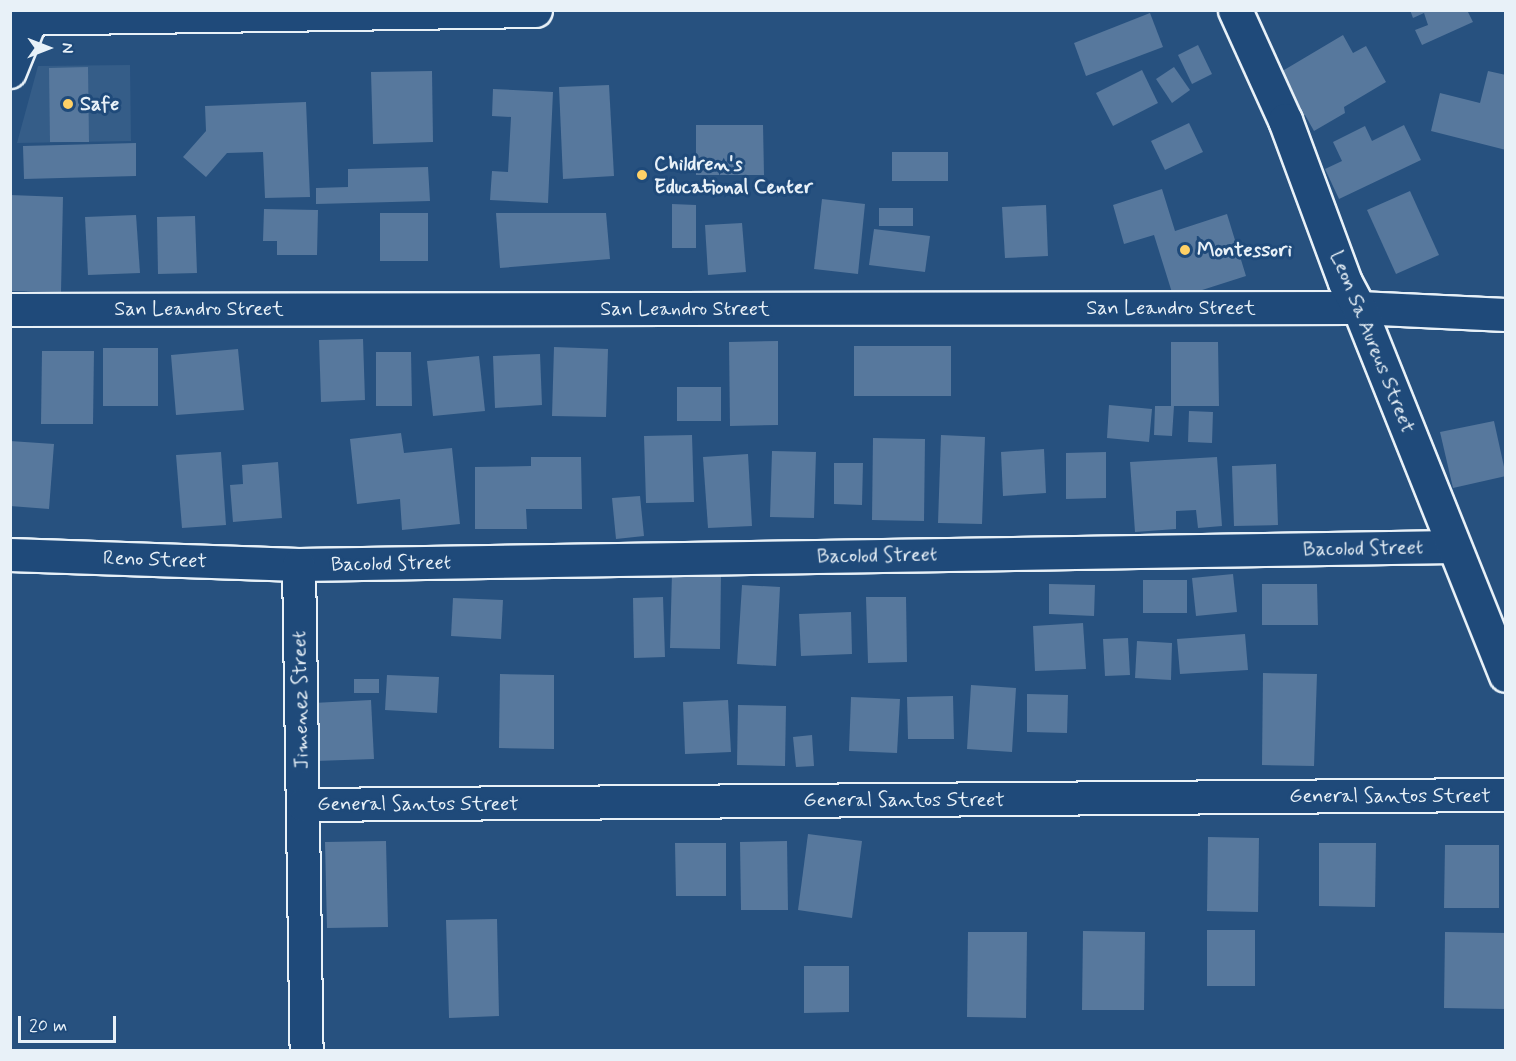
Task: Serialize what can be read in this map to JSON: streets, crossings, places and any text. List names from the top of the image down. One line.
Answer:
{"streets":{"street":["San Leandro Street","Leon Sa Aureus Street","Bacolod Street","Reno Street","Jimenez Street","General Santos Street"]},"crossings":[["San Leandro Street","Leon Sa Aureus Street"],["Leon Sa Aureus Street","Bacolod Street"],["Bacolod Street","Reno Street"],["Bacolod Street","Jimenez Street"],["Reno Street","Jimenez Street"],["Jimenez Street","General Santos Street"]],"places":["Safe","Children's Educational Center","Montessori"],"scale_bar":"20 m","north":"right"}
